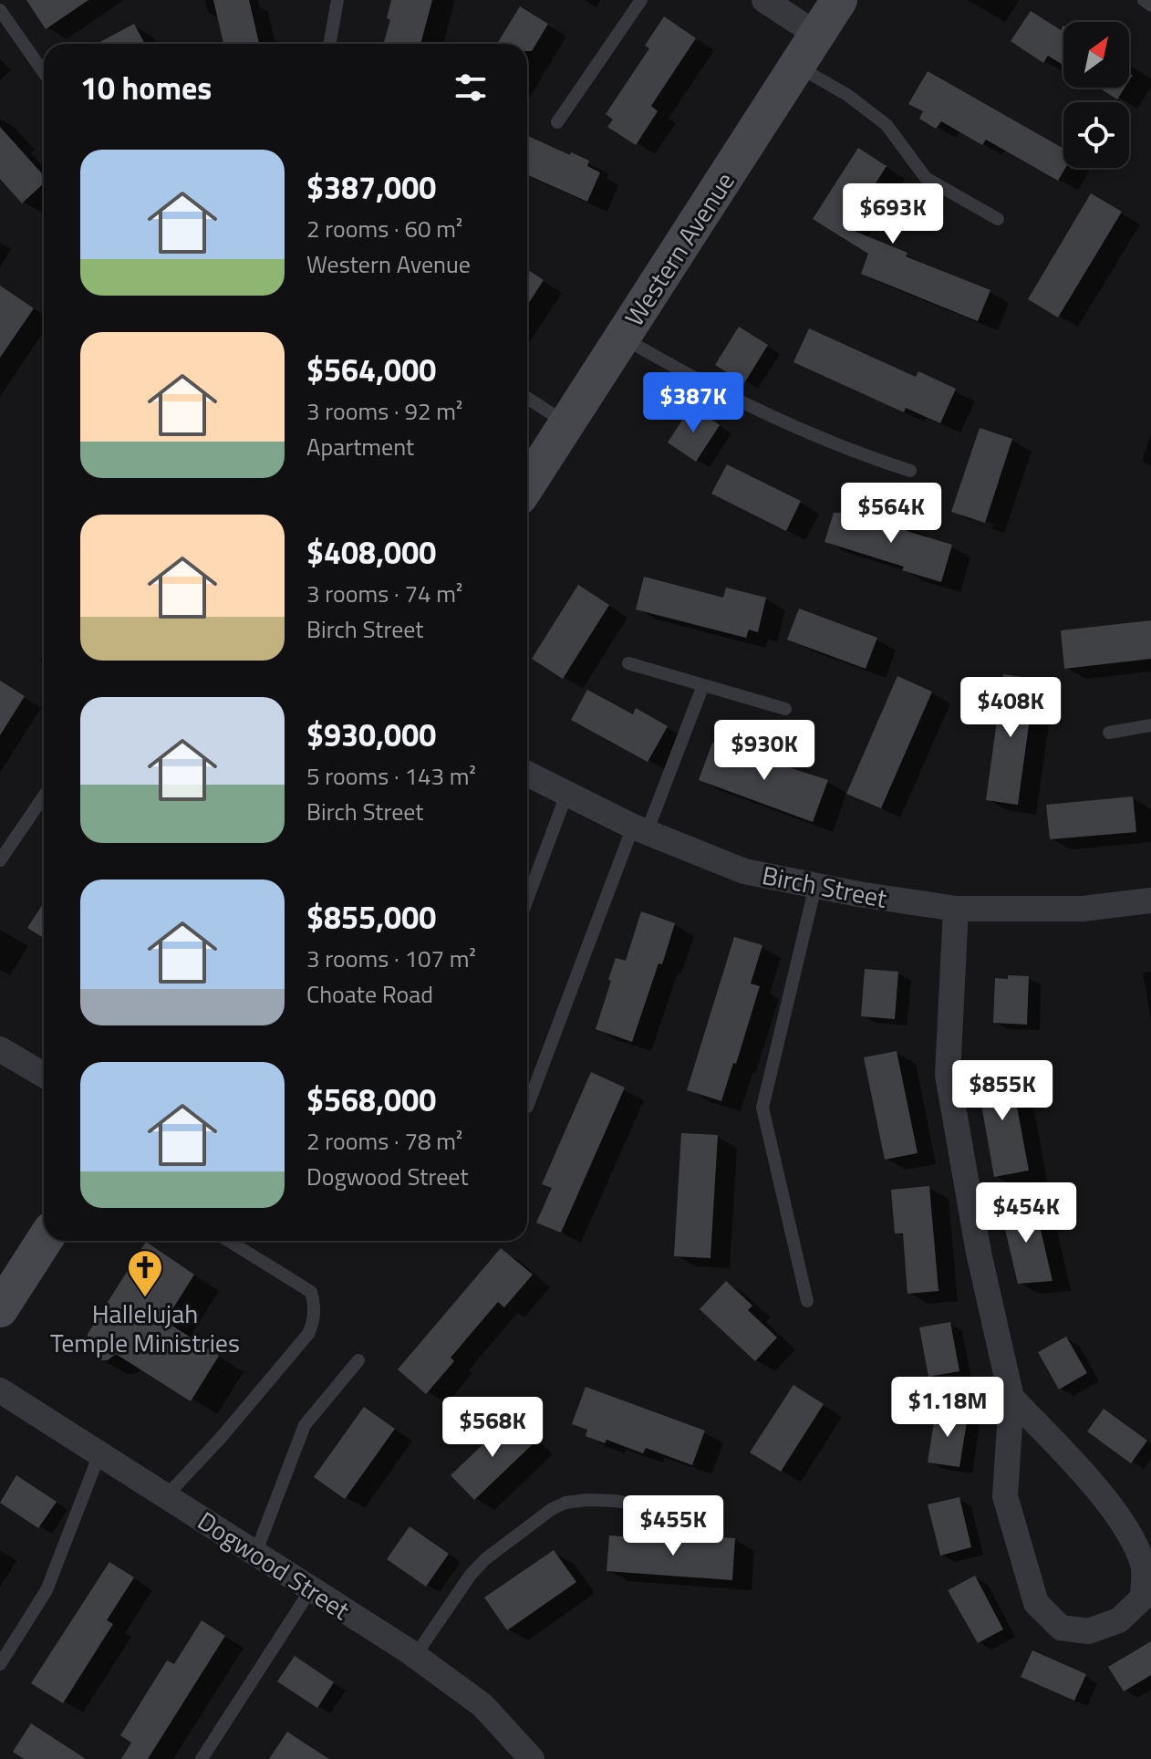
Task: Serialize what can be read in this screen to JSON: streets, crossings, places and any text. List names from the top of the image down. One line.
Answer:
{"streets":{"main road":["Western Avenue"],"street":["Birch Street","Dogwood Street"]},"places":{"church":["Hallelujah Temple Ministries"]},"north":"top right","page":{"heading":"10 homes","list":[{"name":"$387,000","note":"2 rooms · 60 m² · Western Avenue"},{"name":"$564,000","note":"3 rooms · 92 m² · Apartment"},{"name":"$408,000","note":"3 rooms · 74 m² · Birch Street"},{"name":"$930,000","note":"5 rooms · 143 m² · Birch Street"},{"name":"$855,000","note":"3 rooms · 107 m² · Choate Road"},{"name":"$568,000","note":"2 rooms · 78 m² · Dogwood Street"}],"price":["$693K","$387K","$564K","$408K","$930K","$855K","$454K","$1.18M","$568K","$455K"]}}
